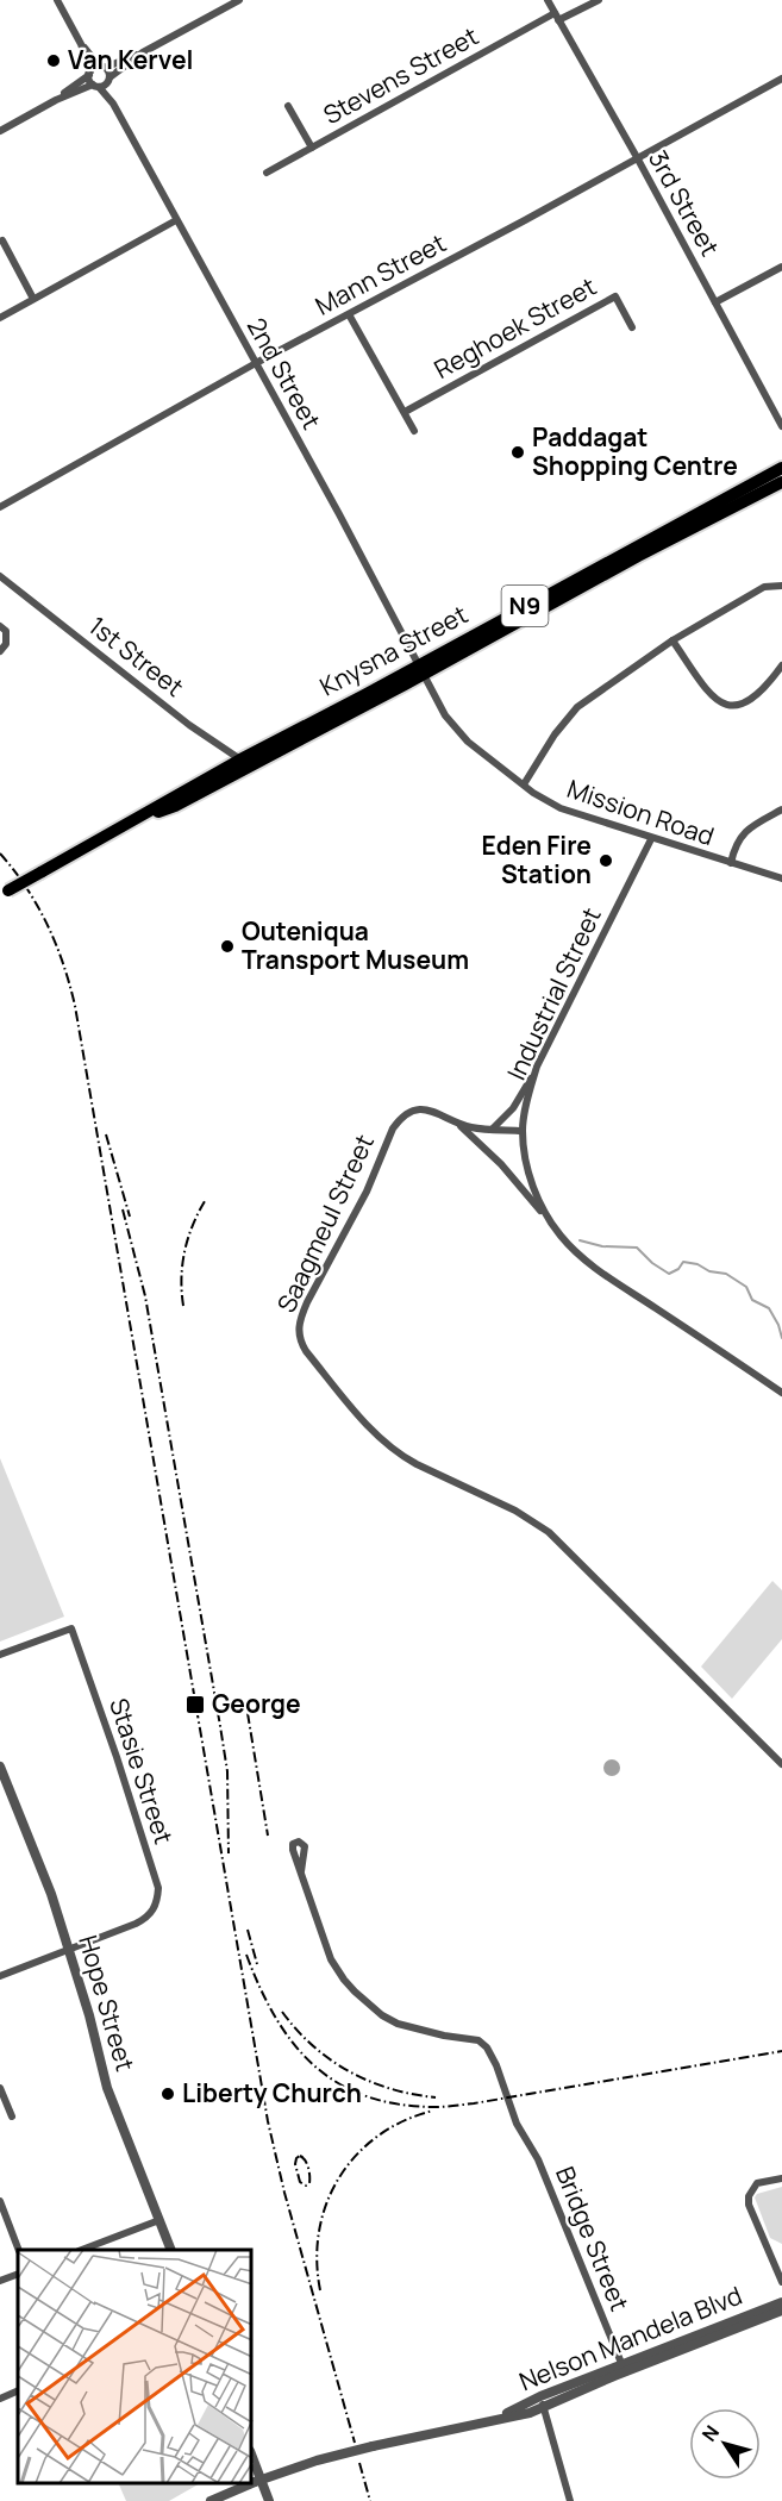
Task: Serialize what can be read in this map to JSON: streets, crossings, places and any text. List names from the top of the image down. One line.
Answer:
{"streets":{"highway":["N9","Knysna Street"],"street":["Stevens Street","3rd Street","Mann Street","Reghoek Street","2nd Street","1st Street","Mission Road","Industrial Street","Saagmeul Street","Stasie Street","Hope Street","Bridge Street","Nelson Mandela Blvd"]},"crossings":[["Stevens Street","3rd Street"],["3rd Street","Mann Street"],["Mann Street","2nd Street"],["2nd Street","Knysna Street"],["2nd Street","Mission Road"],["Knysna Street","1st Street"],["Knysna Street","Mission Road"],["Mission Road","Industrial Street"],["Industrial Street","Saagmeul Street"],["Stasie Street","Hope Street"],["Bridge Street","Nelson Mandela Blvd"]],"places":{"other":["Van Kervel","Paddagat Shopping Centre","Eden Fire Station","Outeniqua Transport Museum","Liberty Church"],"transit":["George"]},"north":"top left"}
